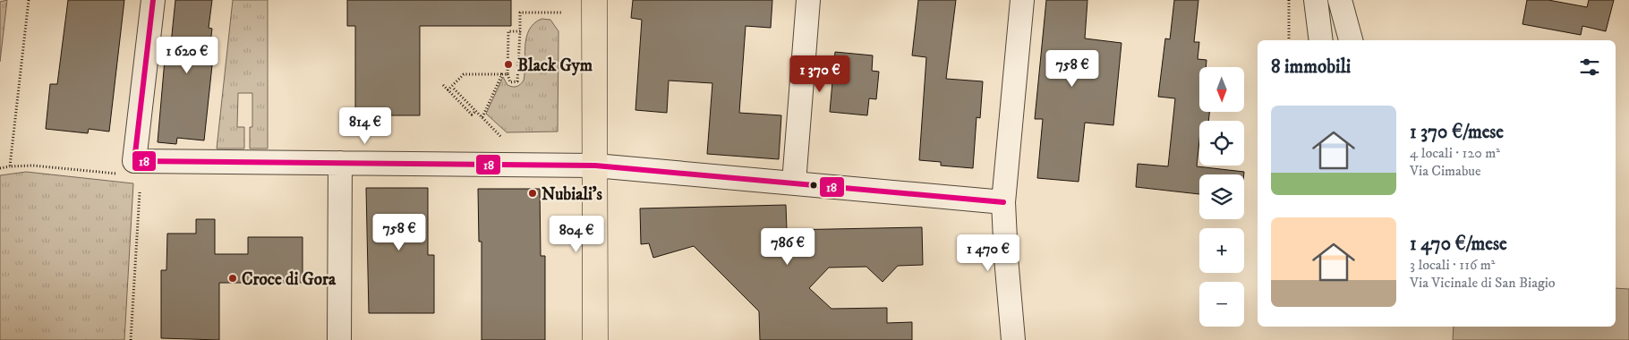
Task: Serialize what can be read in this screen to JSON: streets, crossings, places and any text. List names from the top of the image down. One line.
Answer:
{"places":["Black Gym","Nubiali's","Croce di Gora"],"lines":["transit line 18"],"north":"bottom","page":{"price":["1 620 €","758 €","1 370 €","814 €","758 €","804 €","786 €","1 470 €"],"heading":"8 immobili","map_buttons":["+","−"],"list":[{"name":"1 370 €/mese","note":"4 locali · 120 m² · Via Cimabue"},{"name":"1 470 €/mese","note":"3 locali · 116 m² · Via Vicinale di San Biagio"}]}}
